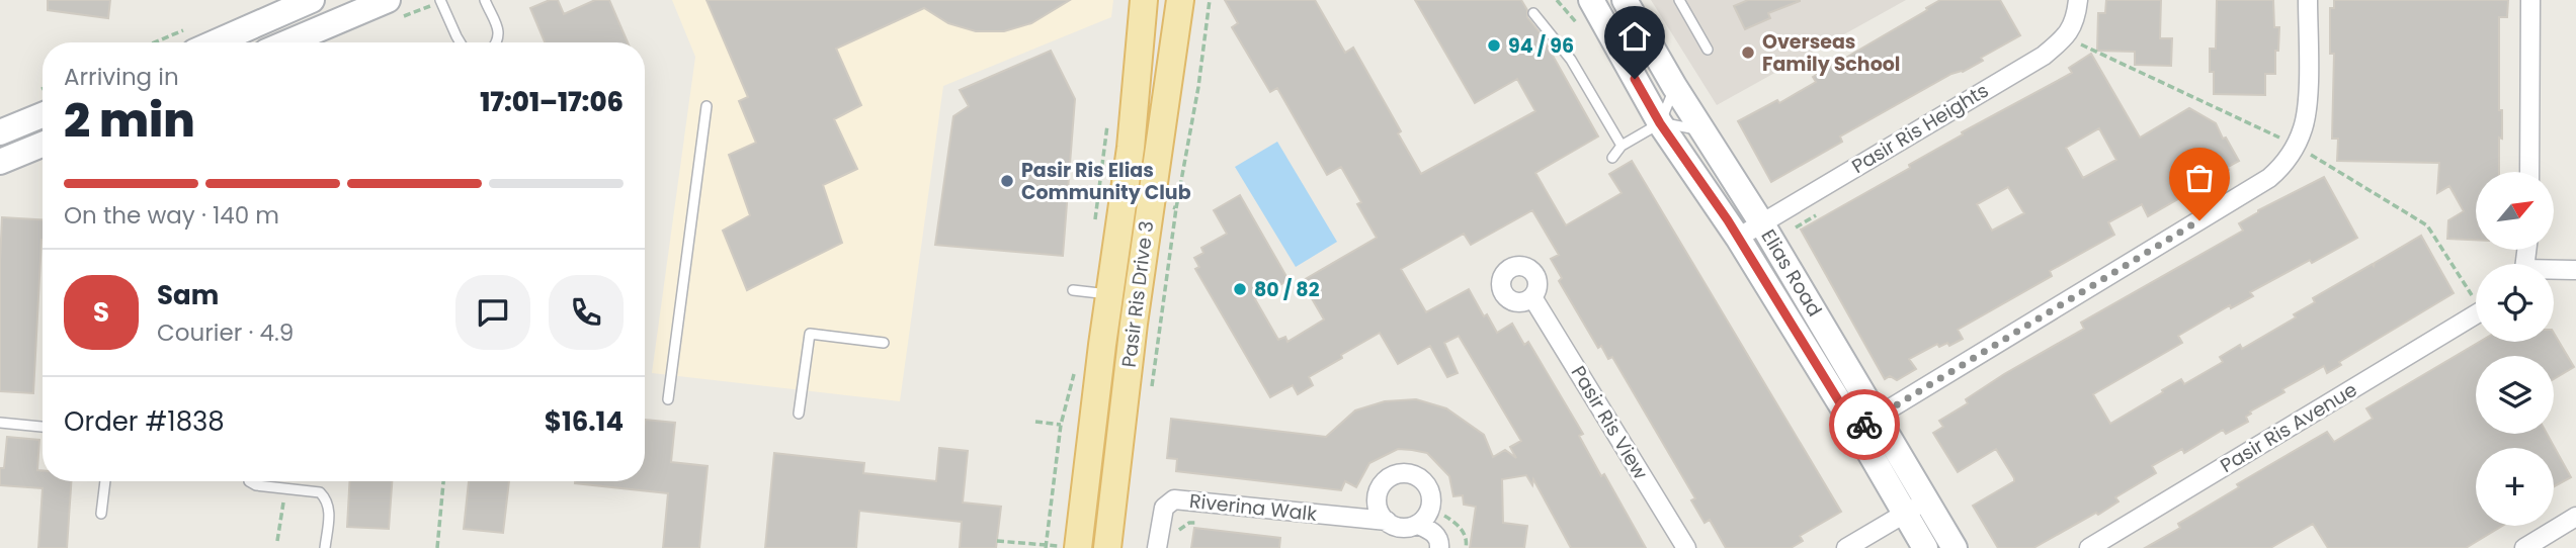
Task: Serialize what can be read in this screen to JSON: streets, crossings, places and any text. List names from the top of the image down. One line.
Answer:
{"streets":{"main road":["Pasir Ris Drive 3"],"street":["Pasir Ris Heights","Elias Road","Pasir Ris View","Pasir Ris Avenue","Riverina Walk"]},"crossings":[["Pasir Ris Heights","Elias Road"]],"places":["94 / 96","Overseas Family School","Pasir Ris Elias Community Club","80 / 82"],"north":"top right","page":{"heading":["2 min","Arriving in","17:01–17:06"],"panel":["Sam","Courier · 4.9","Order #1838","$16.14"],"bar":"On the way · 140 m","map_buttons":"+","round":"S"}}
